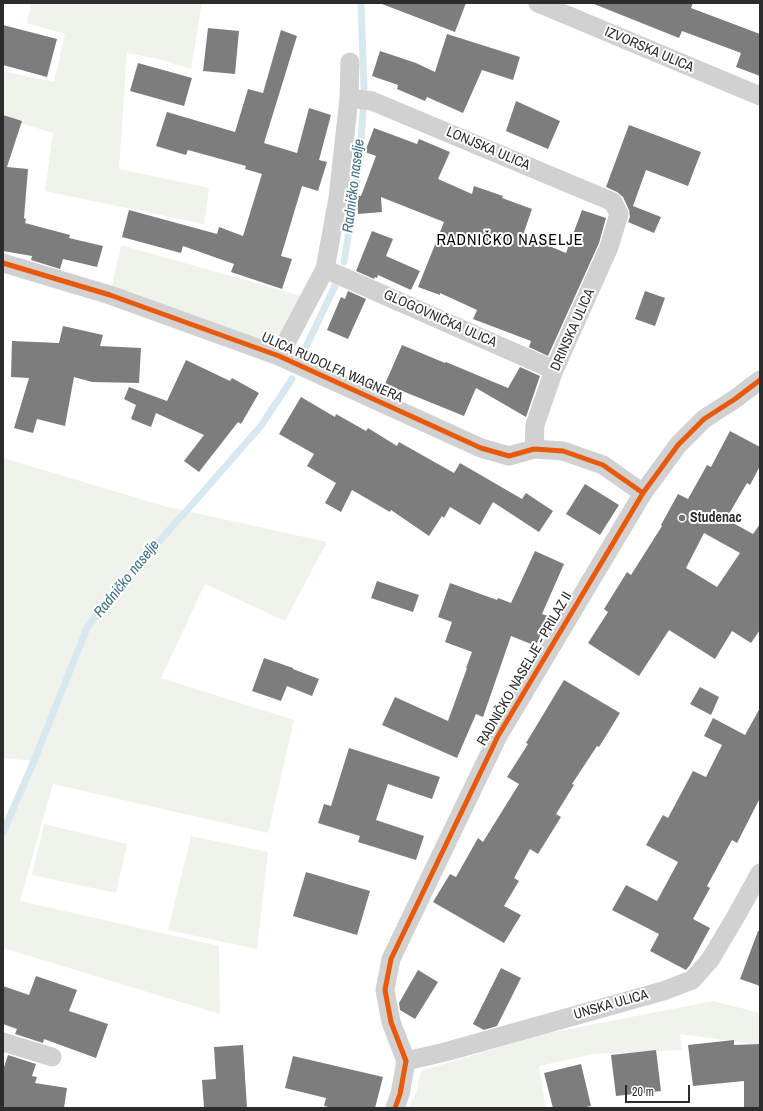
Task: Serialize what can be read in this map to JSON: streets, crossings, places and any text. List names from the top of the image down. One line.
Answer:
{"streets":{"street":["IZVORSKA ULICA","LONJSKA ULICA","GLOGOVNIČKA ULICA","DRINSKA ULICA","ULICA RUDOLFA WAGNERA","RADNIČKO NASELJE - PRILAZ II","UNSKA ULICA"]},"crossings":[["LONJSKA ULICA","DRINSKA ULICA"],["GLOGOVNIČKA ULICA","DRINSKA ULICA"],["DRINSKA ULICA","ULICA RUDOLFA WAGNERA"],["ULICA RUDOLFA WAGNERA","RADNIČKO NASELJE - PRILAZ II"],["RADNIČKO NASELJE - PRILAZ II","UNSKA ULICA"]],"districts":["RADNIČKO NASELJE"],"water":["Radničko naselje"],"places":["Studenac"],"scale_bar":"20 m"}
